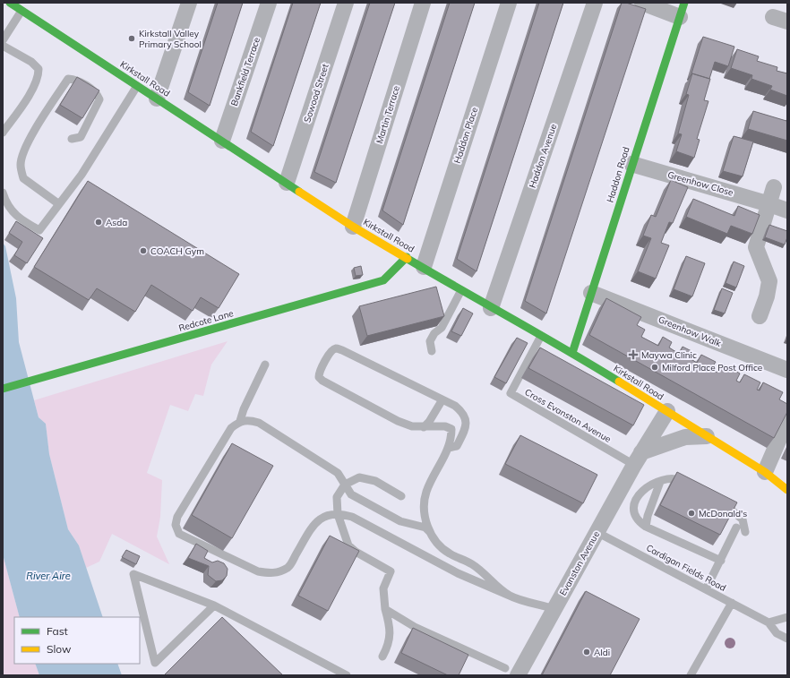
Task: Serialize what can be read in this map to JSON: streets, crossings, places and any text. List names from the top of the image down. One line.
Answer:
{"streets":{"main road":["Kirkstall Road","Haddon Road","Redcote Lane"],"street":["Bankfield Terrace","Sowood Street","Martin Terrace","Haddon Place","Haddon Avenue","Greenhow Close","Greenhow Walk","Evanston Avenue"],"lane":["Cross Evanston Avenue","Cardigan Fields Road"]},"crossings":[["Bankfield Terrace","Kirkstall Road"],["Kirkstall Road","Sowood Street"],["Kirkstall Road","Martin Terrace"],["Kirkstall Road","Haddon Place"],["Kirkstall Road","Haddon Avenue"],["Kirkstall Road","Haddon Road"],["Kirkstall Road","Redcote Lane"],["Kirkstall Road","Cross Evanston Avenue"],["Kirkstall Road","Evanston Avenue"],["Haddon Road","Greenhow Close"],["Haddon Road","Greenhow Walk"],["Cross Evanston Avenue","Evanston Avenue"],["Evanston Avenue","Cardigan Fields Road"]],"water":["River Aire"],"places":{"other":["Kirkstall Valley Primary School","Asda","COACH Gym","Milford Place Post Office","McDonald's","Aldi"],"health":["Maywa Clinic"]},"legend":["Fast","Slow"]}
